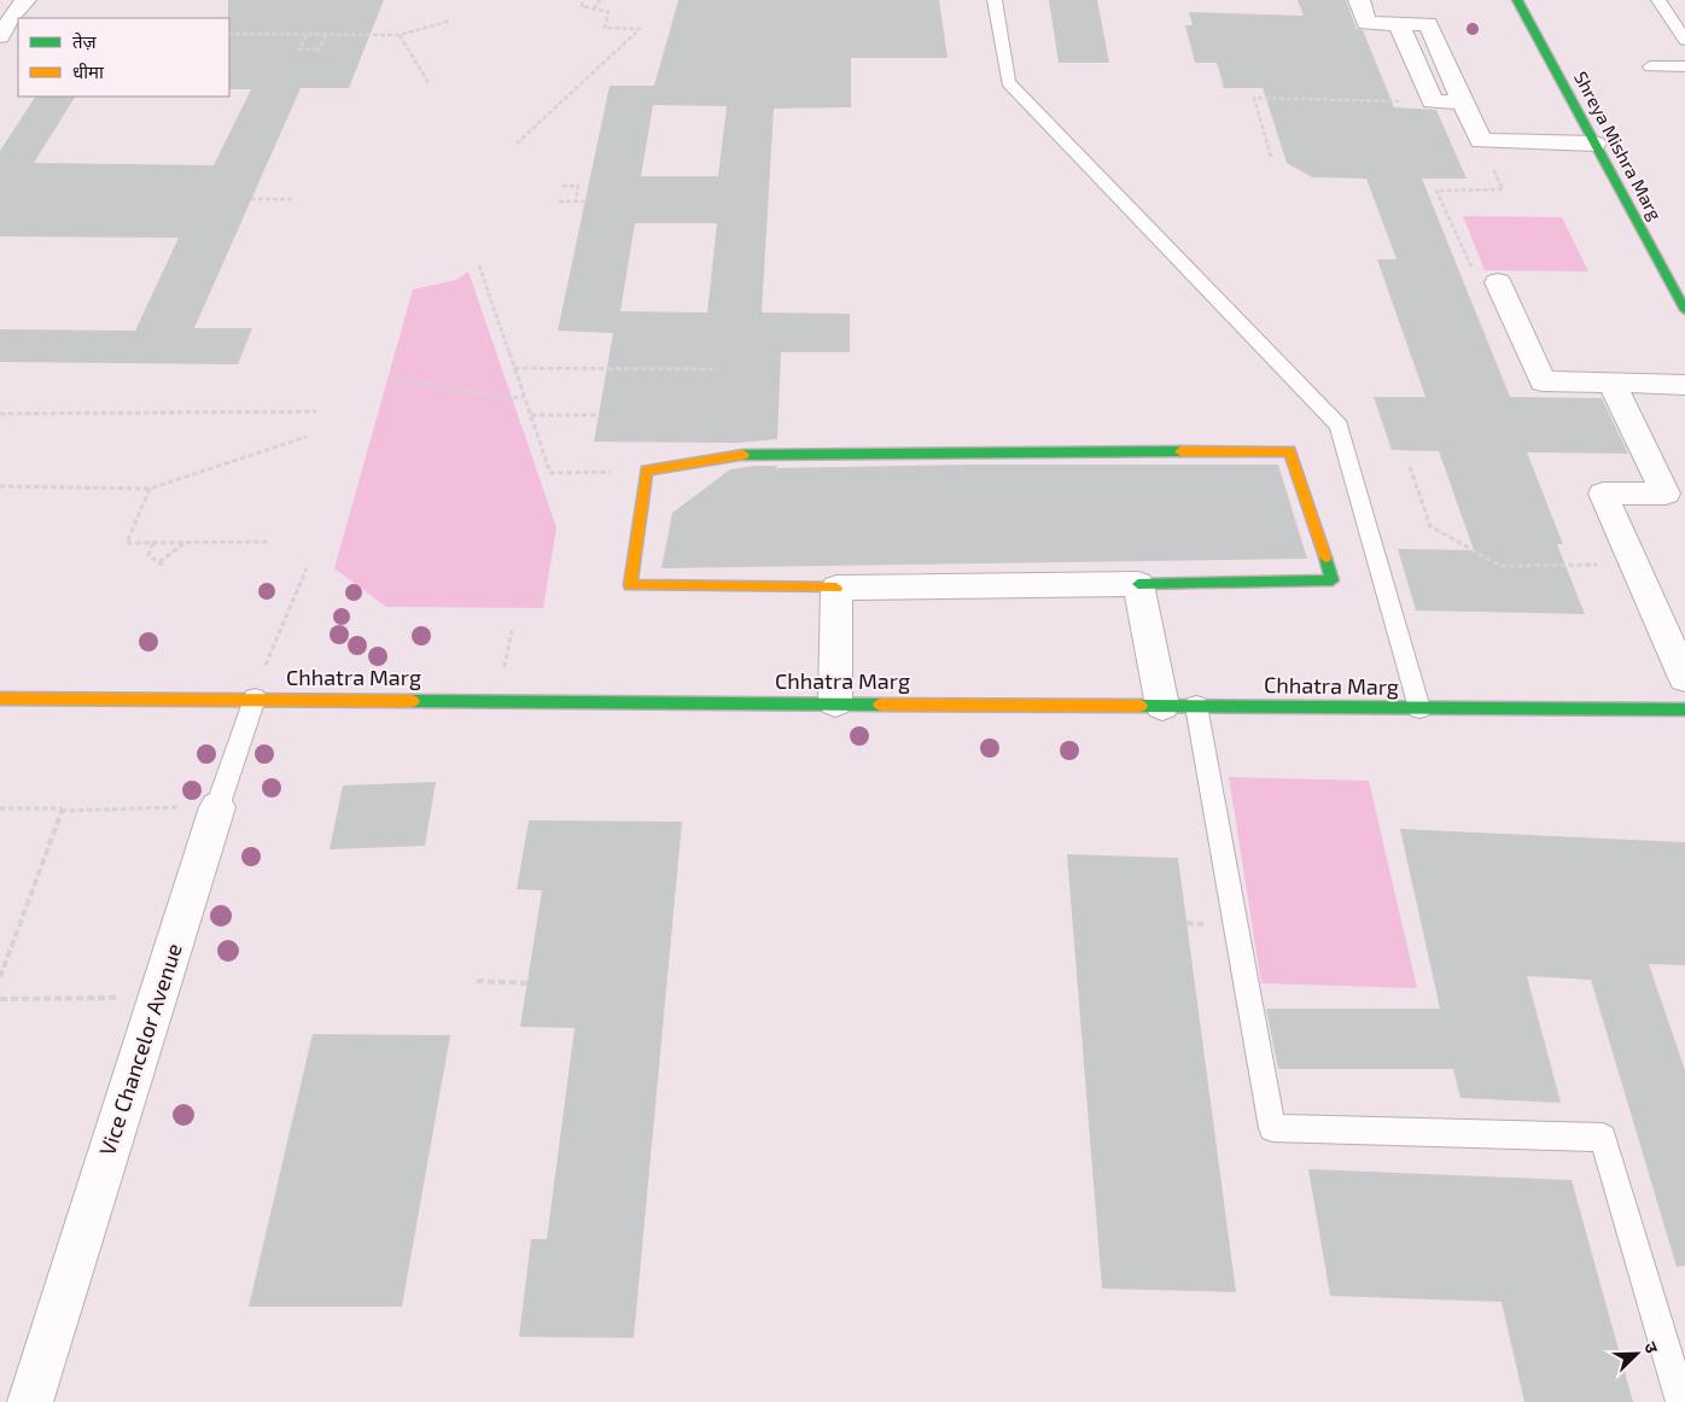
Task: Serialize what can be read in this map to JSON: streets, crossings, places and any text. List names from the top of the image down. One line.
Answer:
{"streets":{"street":["Shreya Mishra Marg","Chhatra Marg","Vice Chancelor Avenue"]},"crossings":[["Chhatra Marg","Vice Chancelor Avenue"]],"legend":["तेज़","धीमा"],"north":"top right"}
